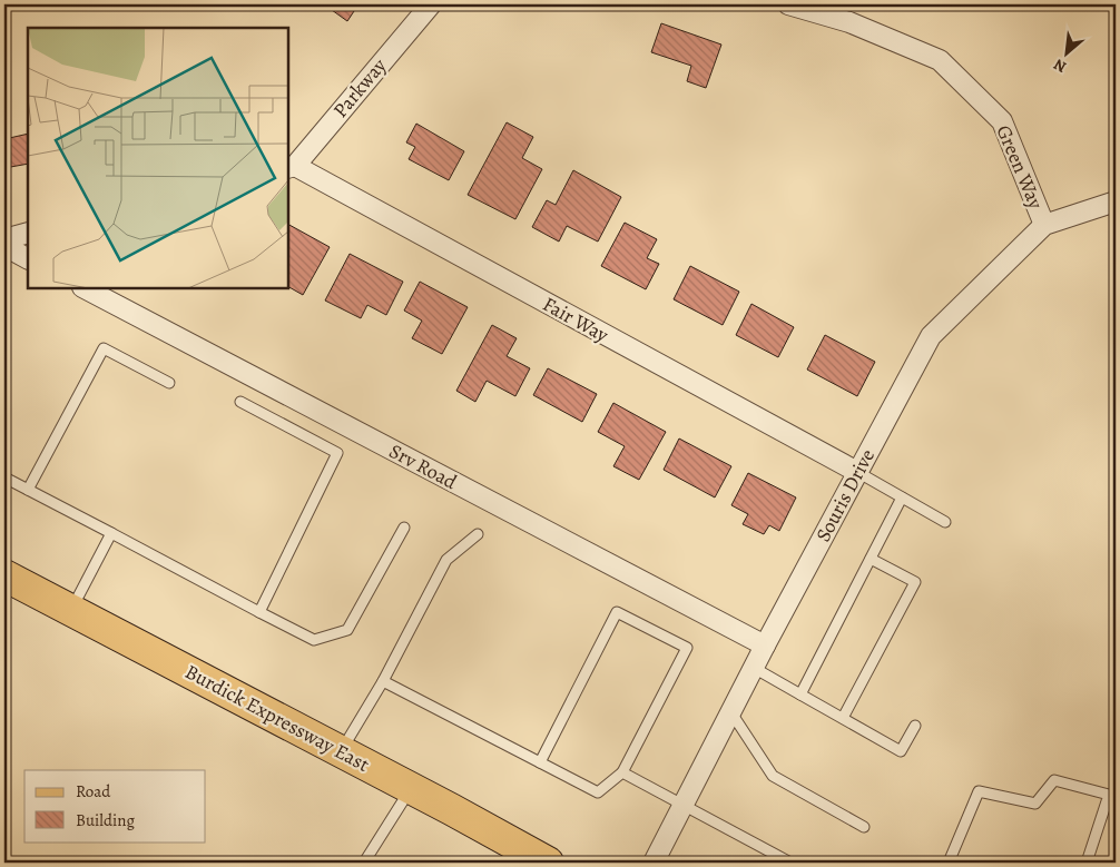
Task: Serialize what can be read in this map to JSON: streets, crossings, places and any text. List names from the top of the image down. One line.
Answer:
{"streets":{"main road":["Burdick Expressway East"],"street":["Parkway","Green Way","Fair Way","Srv Road","Souris Drive"]},"crossings":[["Parkway","Fair Way"],["Green Way","Souris Drive"],["Fair Way","Souris Drive"],["Srv Road","Souris Drive"]],"legend":["Road","Building"],"north":"bottom left"}
